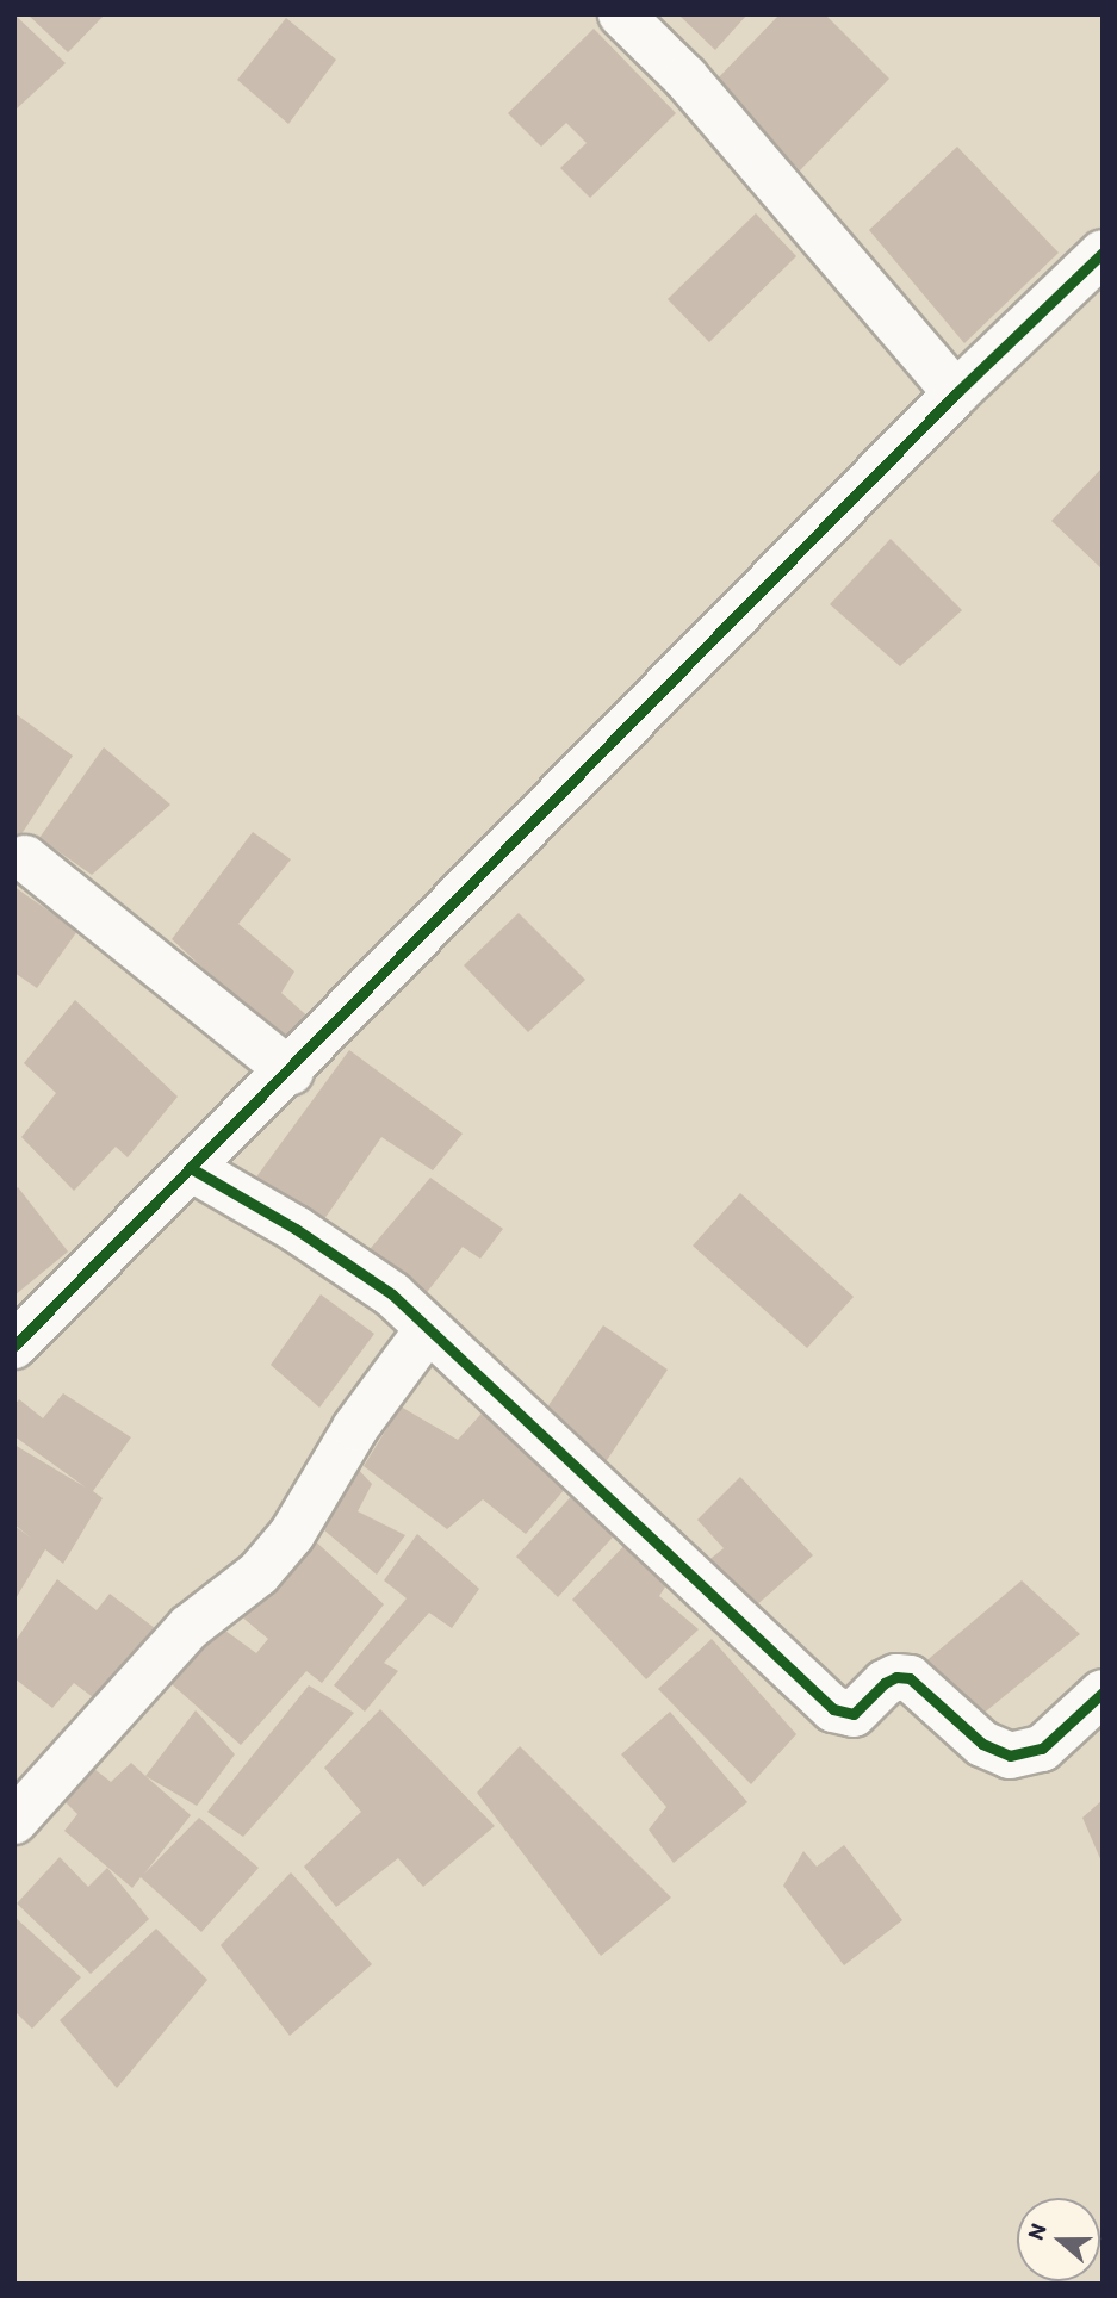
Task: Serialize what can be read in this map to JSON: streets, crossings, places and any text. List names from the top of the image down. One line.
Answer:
{"north":"left"}
